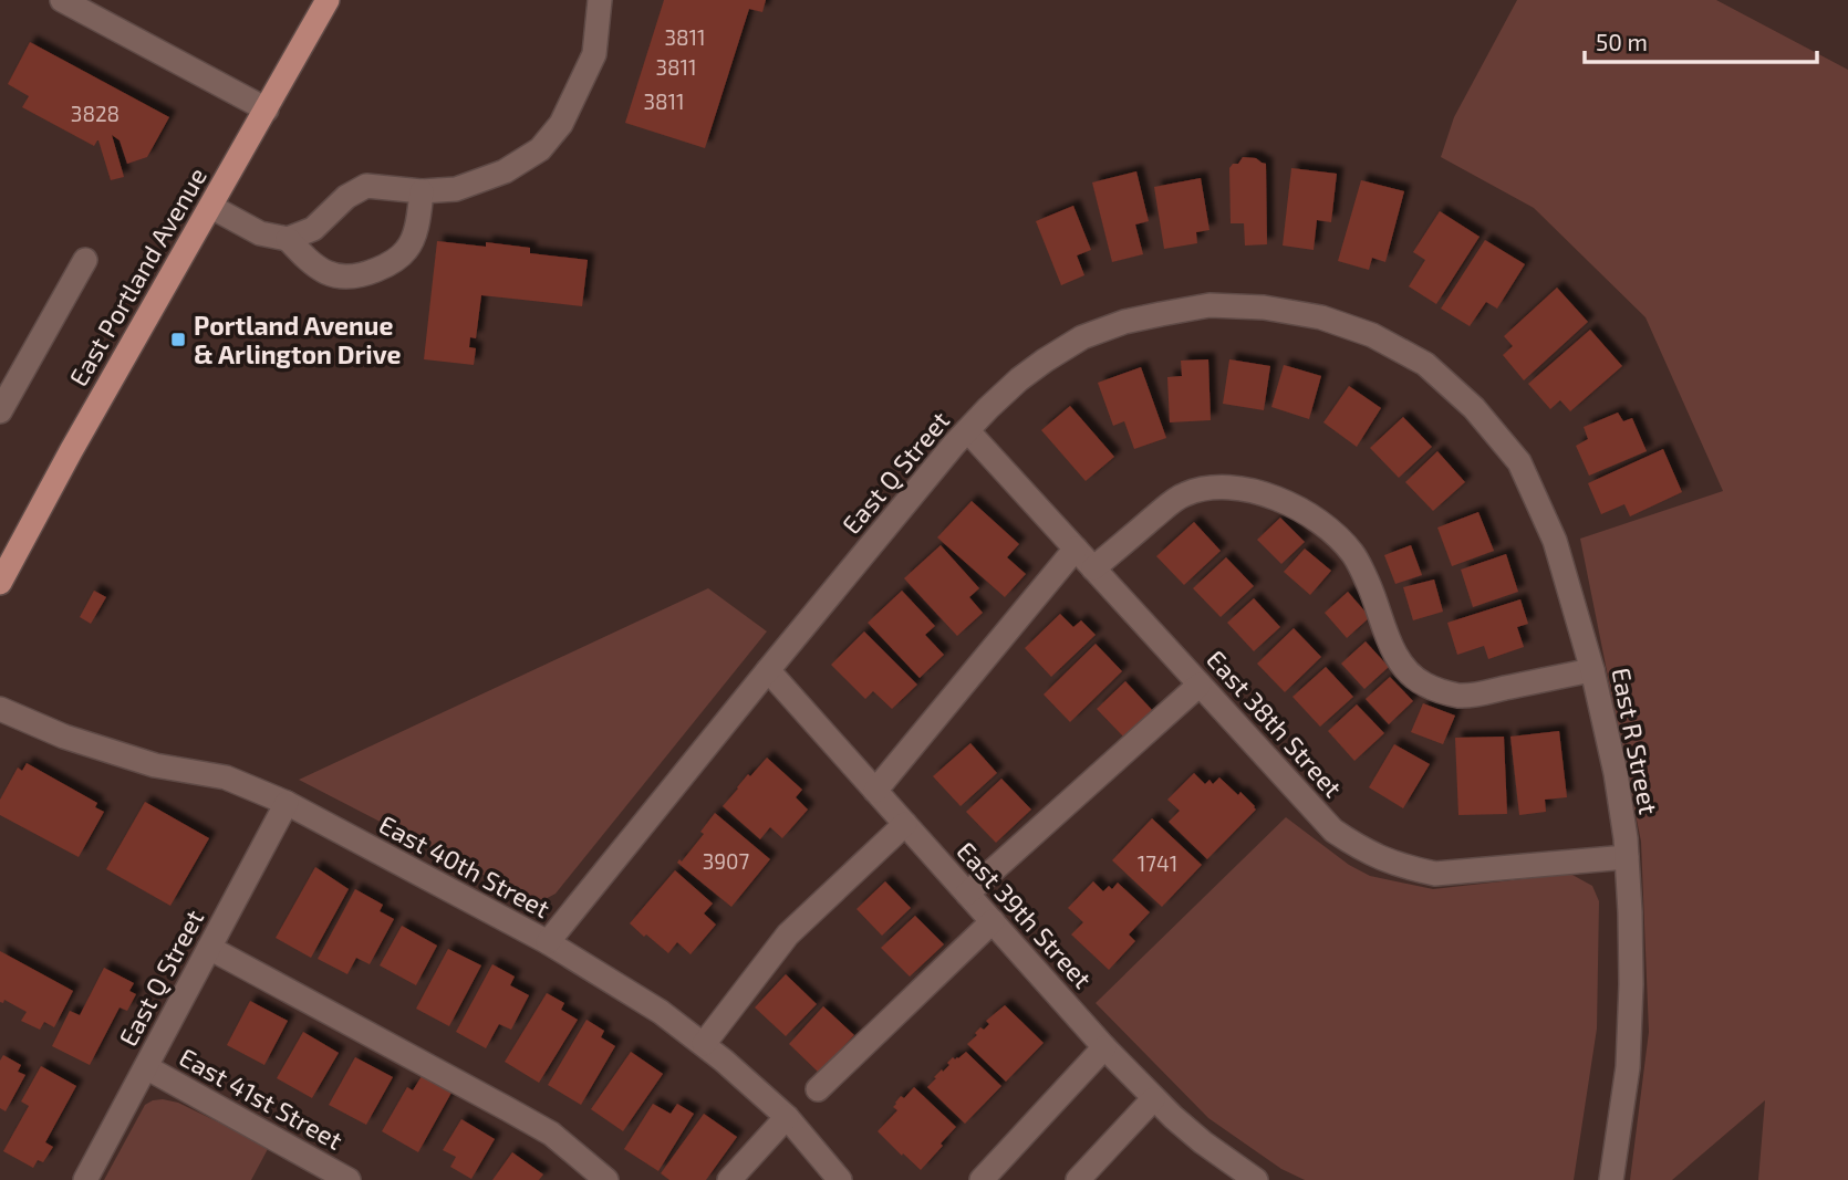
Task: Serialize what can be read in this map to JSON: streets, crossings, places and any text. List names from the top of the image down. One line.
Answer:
{"streets":{"main road":["East Portland Avenue"],"street":["East Q Street","East 38th Street","East R Street","East 40th Street","East 39th Street","East 41st Street"]},"crossings":[["East Q Street","East 38th Street"],["East Q Street","East R Street"],["East Q Street","East 40th Street"],["East Q Street","East 39th Street"],["East Q Street","East 41st Street"],["East 38th Street","East R Street"]],"places":{"transit":["Portland Avenue & Arlington Drive"]},"house_numbers":["3811","3811","3811","3828","3907","1741"],"scale_bar":"50 m"}
